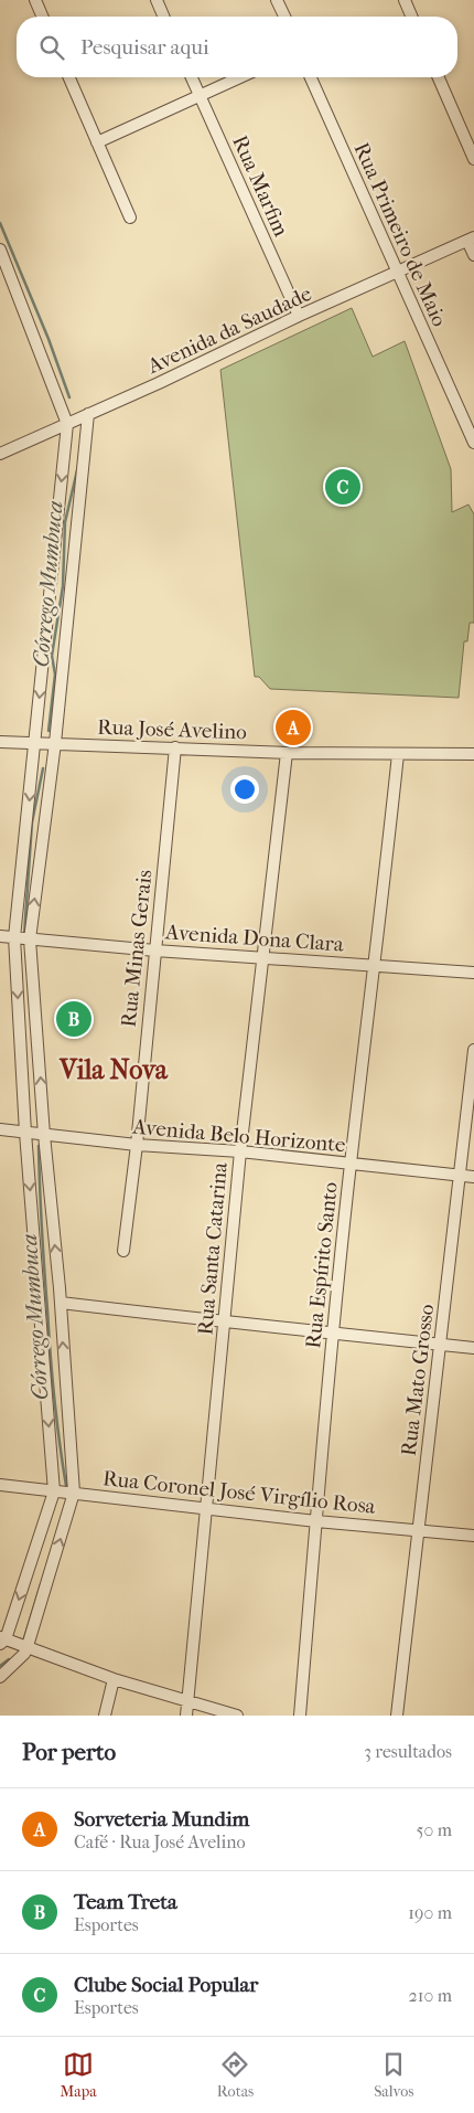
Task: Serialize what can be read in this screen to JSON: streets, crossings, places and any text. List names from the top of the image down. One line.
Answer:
{"streets":{"street":["Rua Marfim","Rua Primeiro de Maio","Avenida da Saudade","Rua José Avelino","Avenida Dona Clara","Rua Minas Gerais","Avenida Belo Horizonte","Rua Santa Catarina","Rua Espírito Santo","Rua Mato Grosso","Rua Coronel José Virgílio Rosa"]},"crossings":[["Rua Marfim","Avenida da Saudade"],["Rua Primeiro de Maio","Avenida da Saudade"],["Rua José Avelino","Rua Minas Gerais"],["Rua José Avelino","Rua Santa Catarina"],["Rua José Avelino","Rua Espírito Santo"],["Avenida Dona Clara","Rua Minas Gerais"],["Avenida Dona Clara","Rua Santa Catarina"],["Avenida Dona Clara","Rua Espírito Santo"],["Rua Minas Gerais","Avenida Belo Horizonte"],["Avenida Belo Horizonte","Rua Santa Catarina"],["Avenida Belo Horizonte","Rua Espírito Santo"],["Avenida Belo Horizonte","Rua Mato Grosso"],["Rua Santa Catarina","Rua Coronel José Virgílio Rosa"],["Rua Espírito Santo","Rua Coronel José Virgílio Rosa"],["Rua Mato Grosso","Rua Coronel José Virgílio Rosa"]],"districts":["Vila Nova"],"water":["Córrego Mumbuca"],"page":{"search":"Pesquisar aqui","pins":["C","A","B"],"heading":["Por perto","3 resultados"],"list":[{"mark":"A","name":"Sorveteria Mundim","note":"Café · Rua José Avelino","value":"50 m"},{"mark":"B","name":"Team Treta","note":"Esportes","value":"190 m"},{"mark":"C","name":"Clube Social Popular","note":"Esportes","value":"210 m"}],"nav":["Mapa","Rotas","Salvos"]}}
